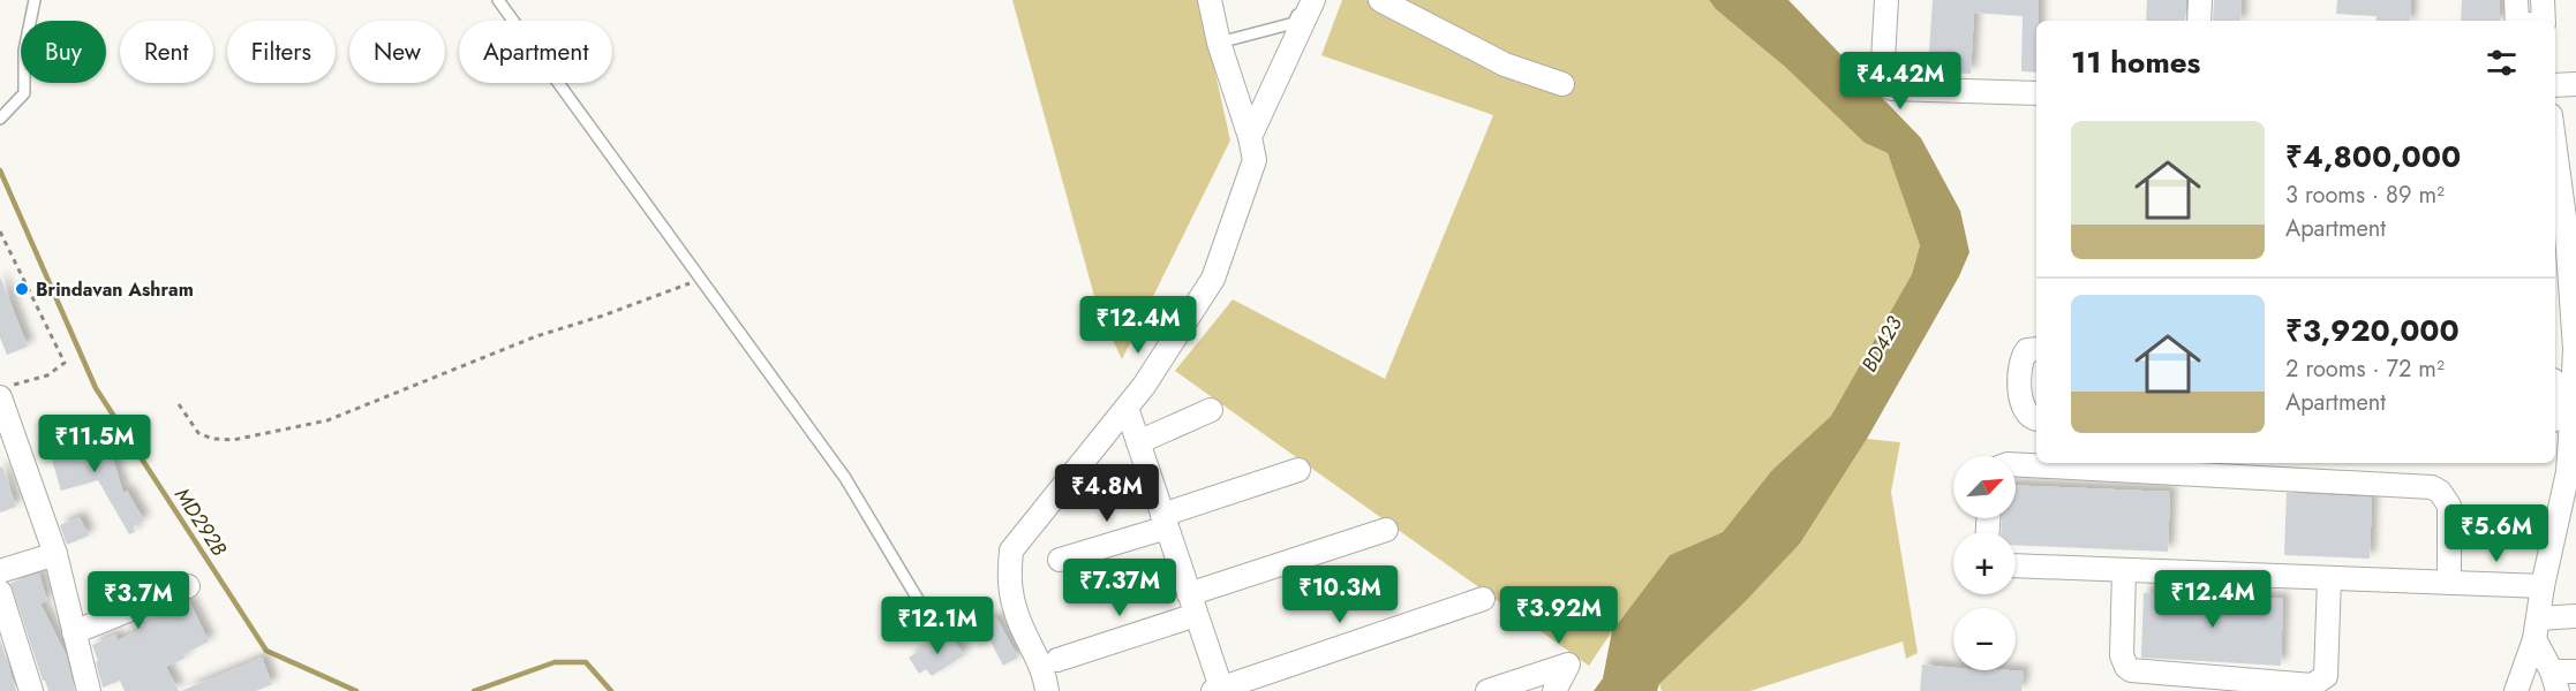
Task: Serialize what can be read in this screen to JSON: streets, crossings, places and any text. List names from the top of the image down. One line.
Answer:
{"water":["BD423","MD292B"],"places":["Brindavan Ashram"],"north":"top right","page":{"chip":["Buy","Rent","Filters","New","Apartment"],"heading":"11 homes","price":["₹4.42M","₹12.4M","₹11.5M","₹4.8M","₹5.6M","₹7.37M","₹10.3M","₹12.4M","₹3.7M","₹3.92M","₹12.1M"],"list":[{"name":"₹4,800,000","note":"3 rooms · 89 m² · Apartment"},{"name":"₹3,920,000","note":"2 rooms · 72 m² · Apartment"}],"map_buttons":["+","−"]}}
